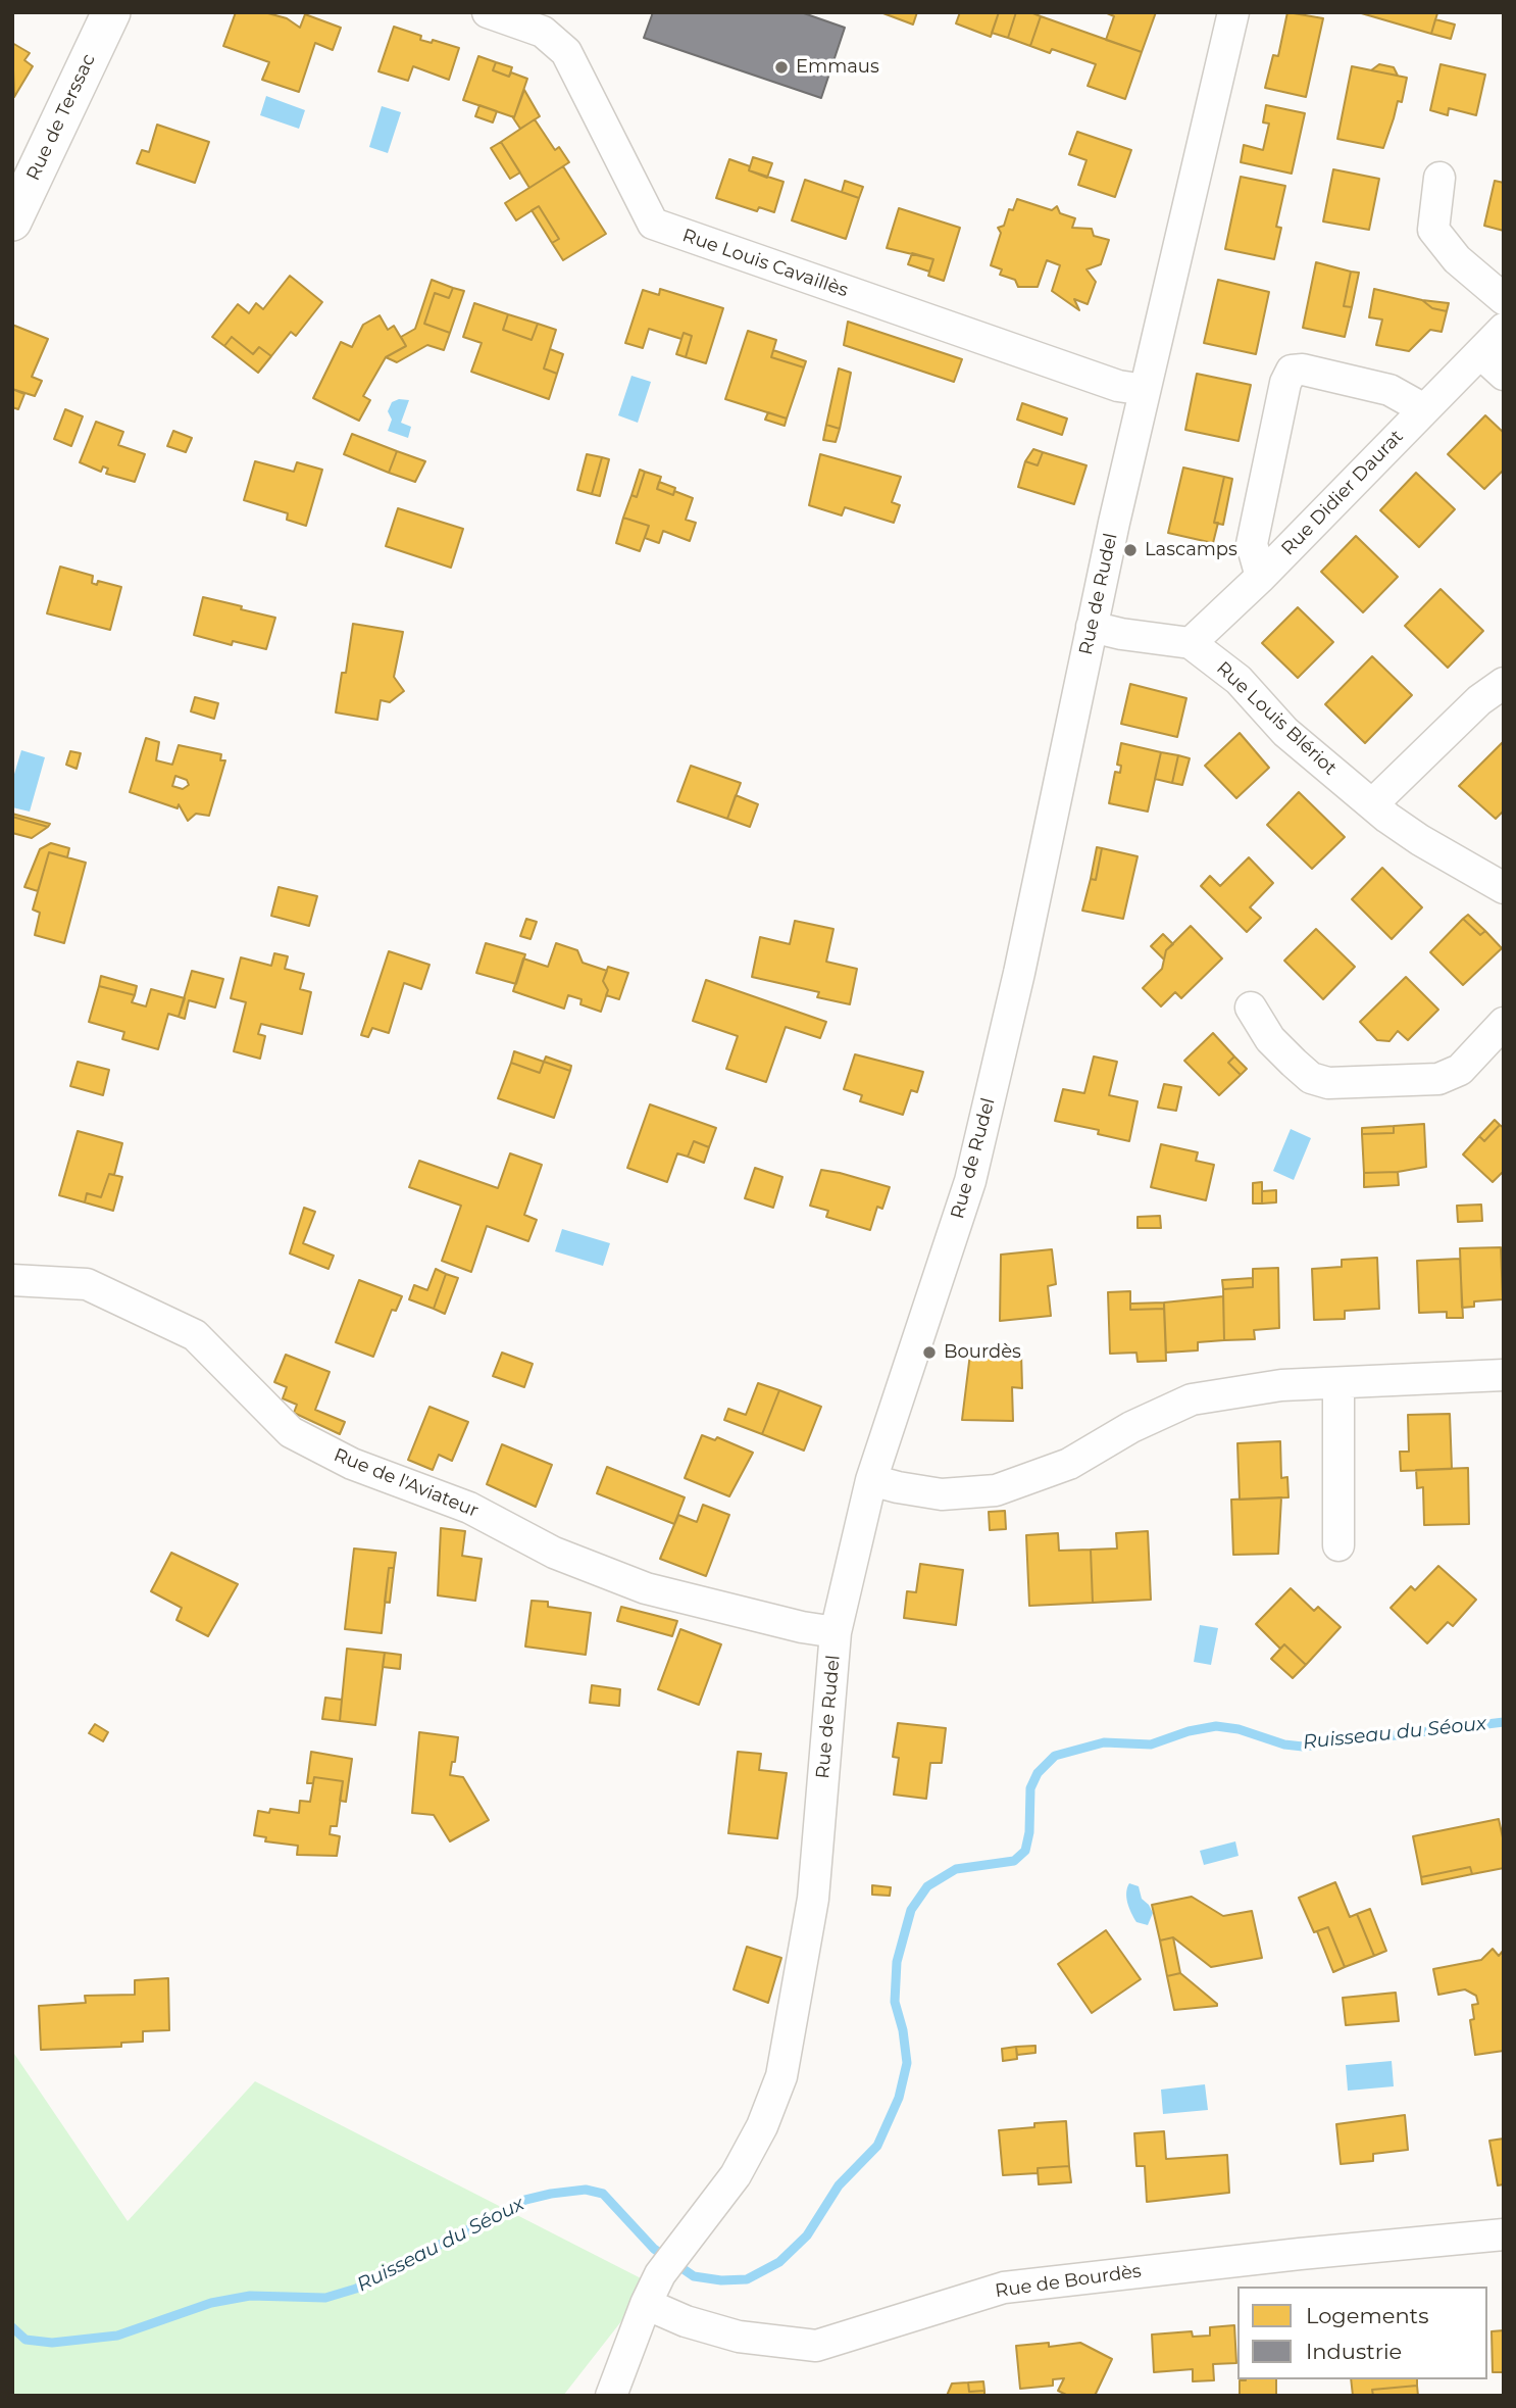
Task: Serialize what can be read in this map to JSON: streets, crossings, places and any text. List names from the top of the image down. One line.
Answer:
{"streets":{"street":["Rue de Terssac","Rue Louis Cavaillès","Rue Didier Daurat","Rue de Rudel","Rue Louis Blériot","Rue de l'Aviateur","Rue de Bourdès"]},"crossings":[["Rue Louis Cavaillès","Rue de Rudel"],["Rue Didier Daurat","Rue Louis Blériot"],["Rue de Rudel","Rue Louis Blériot"],["Rue de Rudel","Rue de l'Aviateur"],["Rue de Rudel","Rue de Bourdès"]],"water":["Ruisseau du Séoux"],"places":["Emmaus","Lascamps","Bourdès"],"legend":["Logements","Industrie"]}
